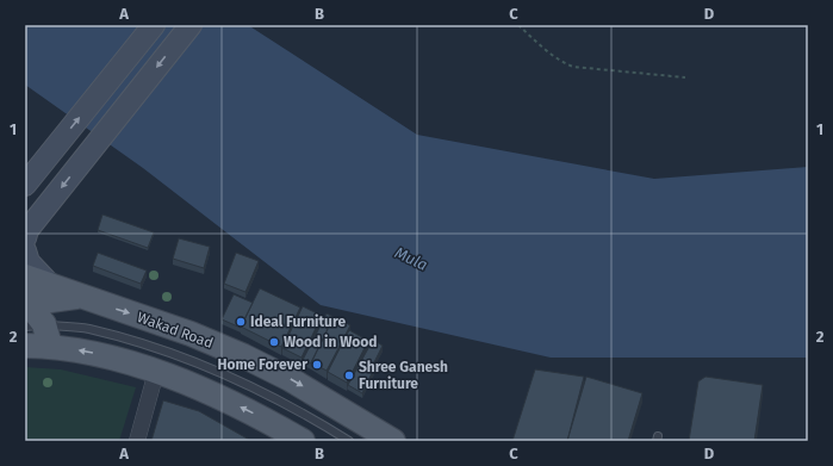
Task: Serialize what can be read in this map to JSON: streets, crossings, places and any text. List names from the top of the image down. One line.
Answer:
{"streets":{"main road":["Wakad Road"]},"water":["Mula"],"places":["Ideal Furniture","Wood in Wood","Home Forever","Shree Ganesh Furniture"],"grid":{"columns":["A","B","C","D"],"rows":["1","2"]}}
